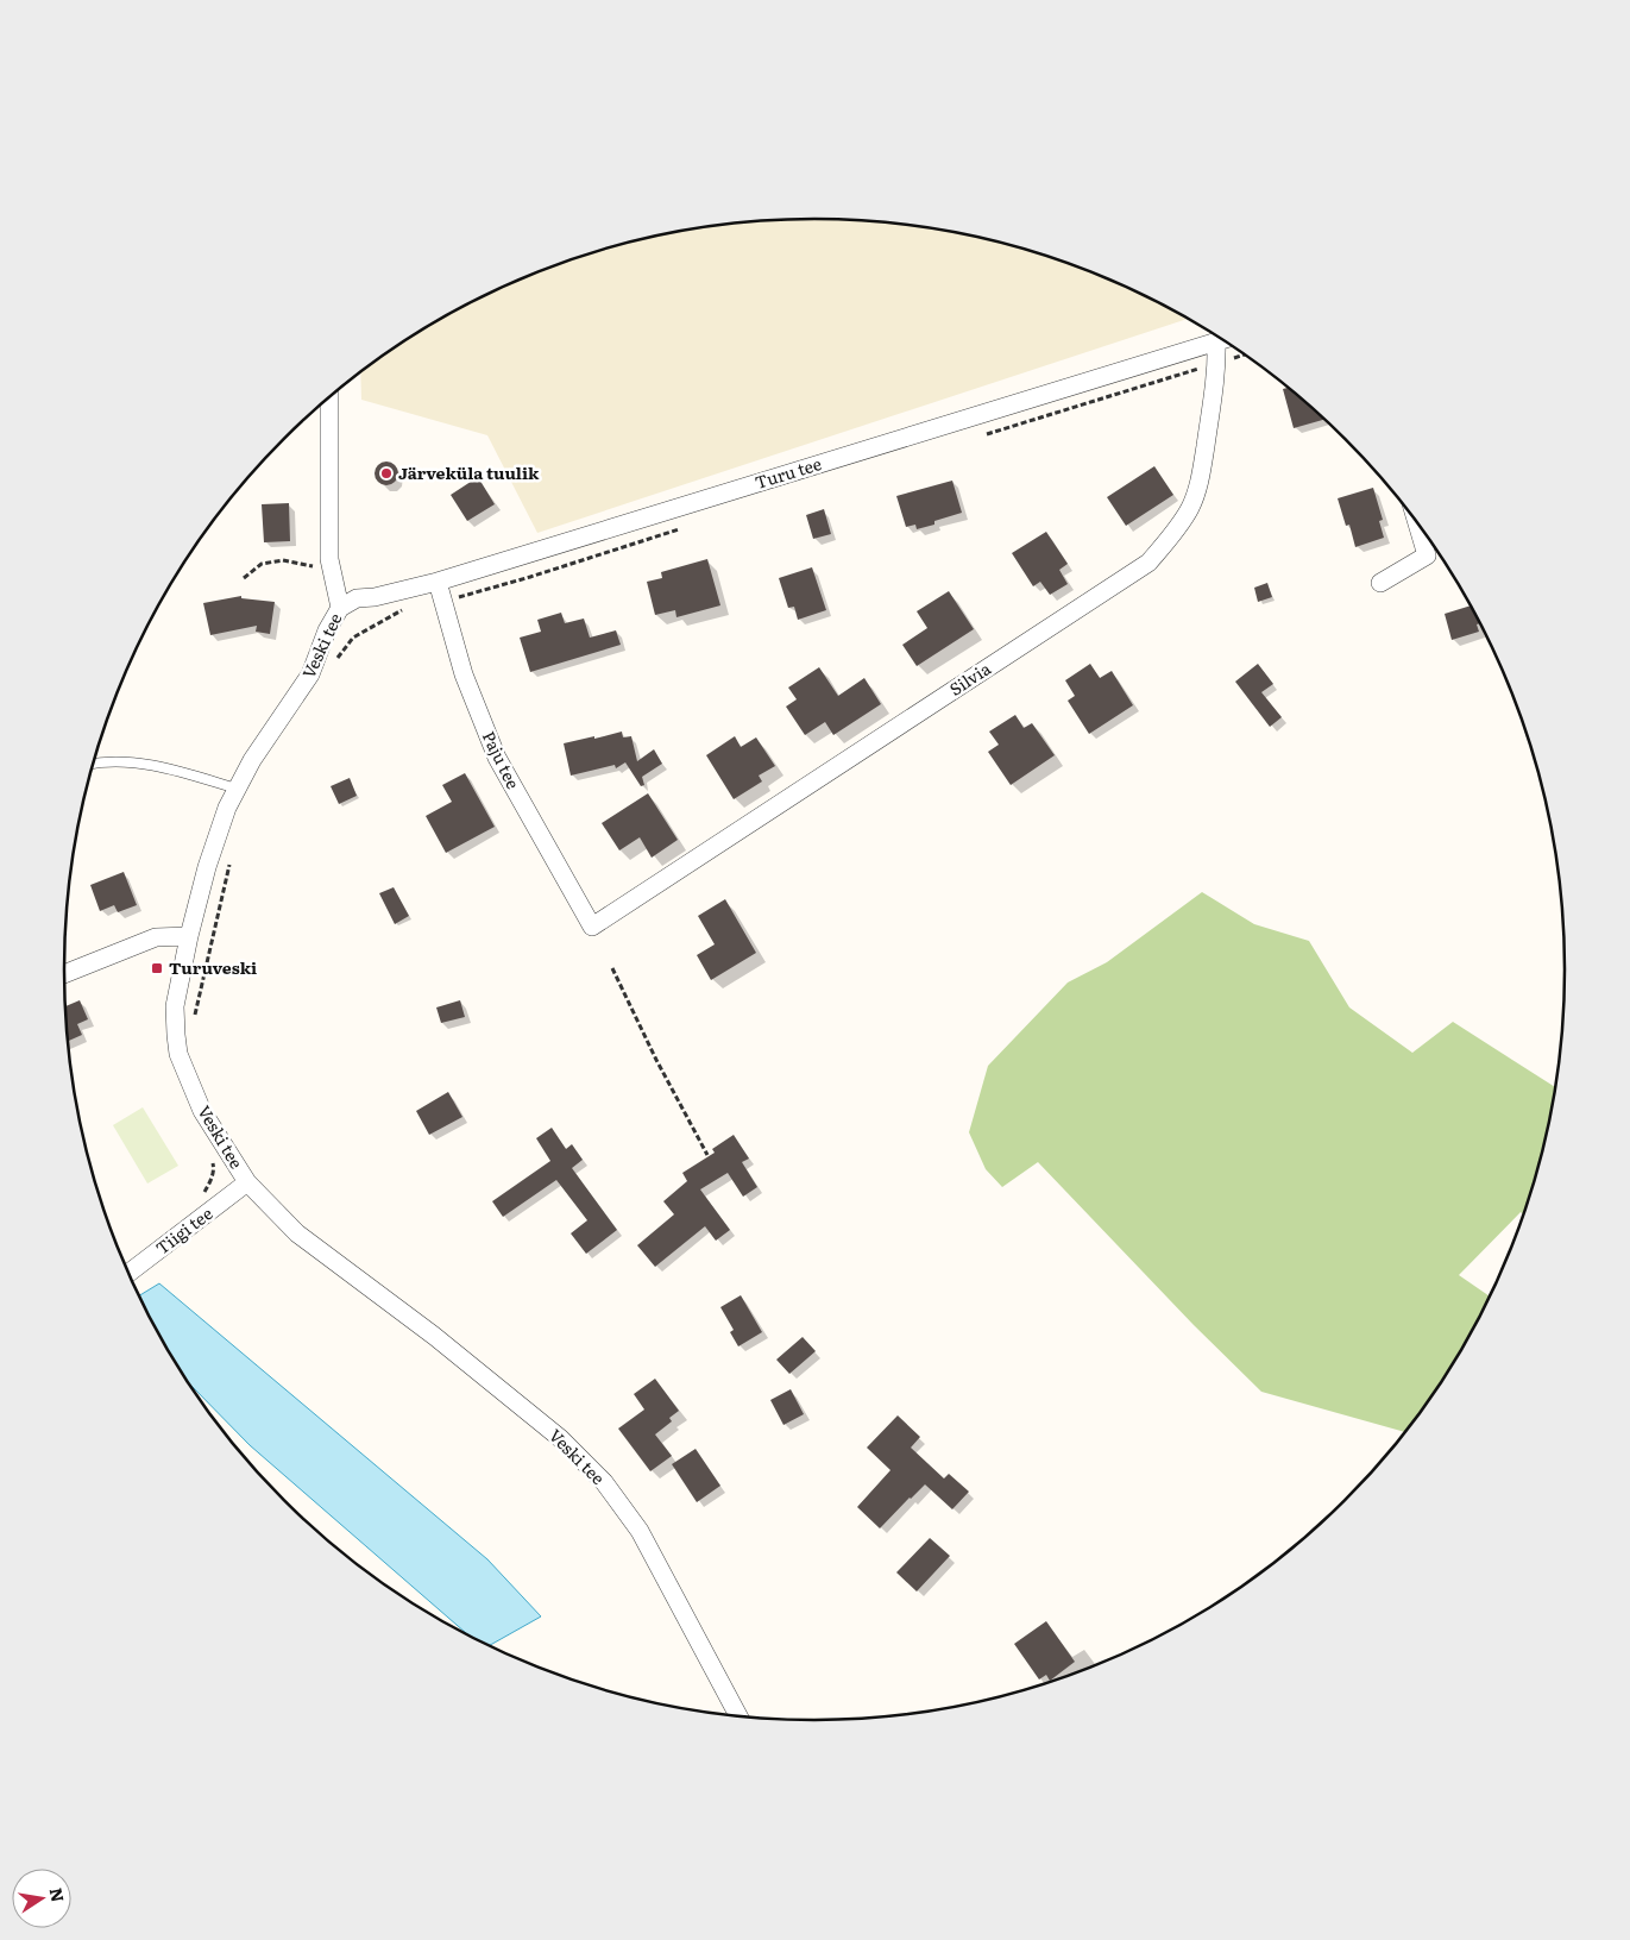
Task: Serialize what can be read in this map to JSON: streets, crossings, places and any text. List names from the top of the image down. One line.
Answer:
{"streets":{"street":["Turu tee","Veski tee","Silvia","Paju tee","Tiigi tee"]},"crossings":[["Turu tee","Veski tee"],["Turu tee","Silvia"],["Turu tee","Paju tee"],["Veski tee","Tiigi tee"],["Silvia","Paju tee"]],"places":{"other":["Järveküla tuulik"],"transit":["Turuveski"]},"north":"right"}
